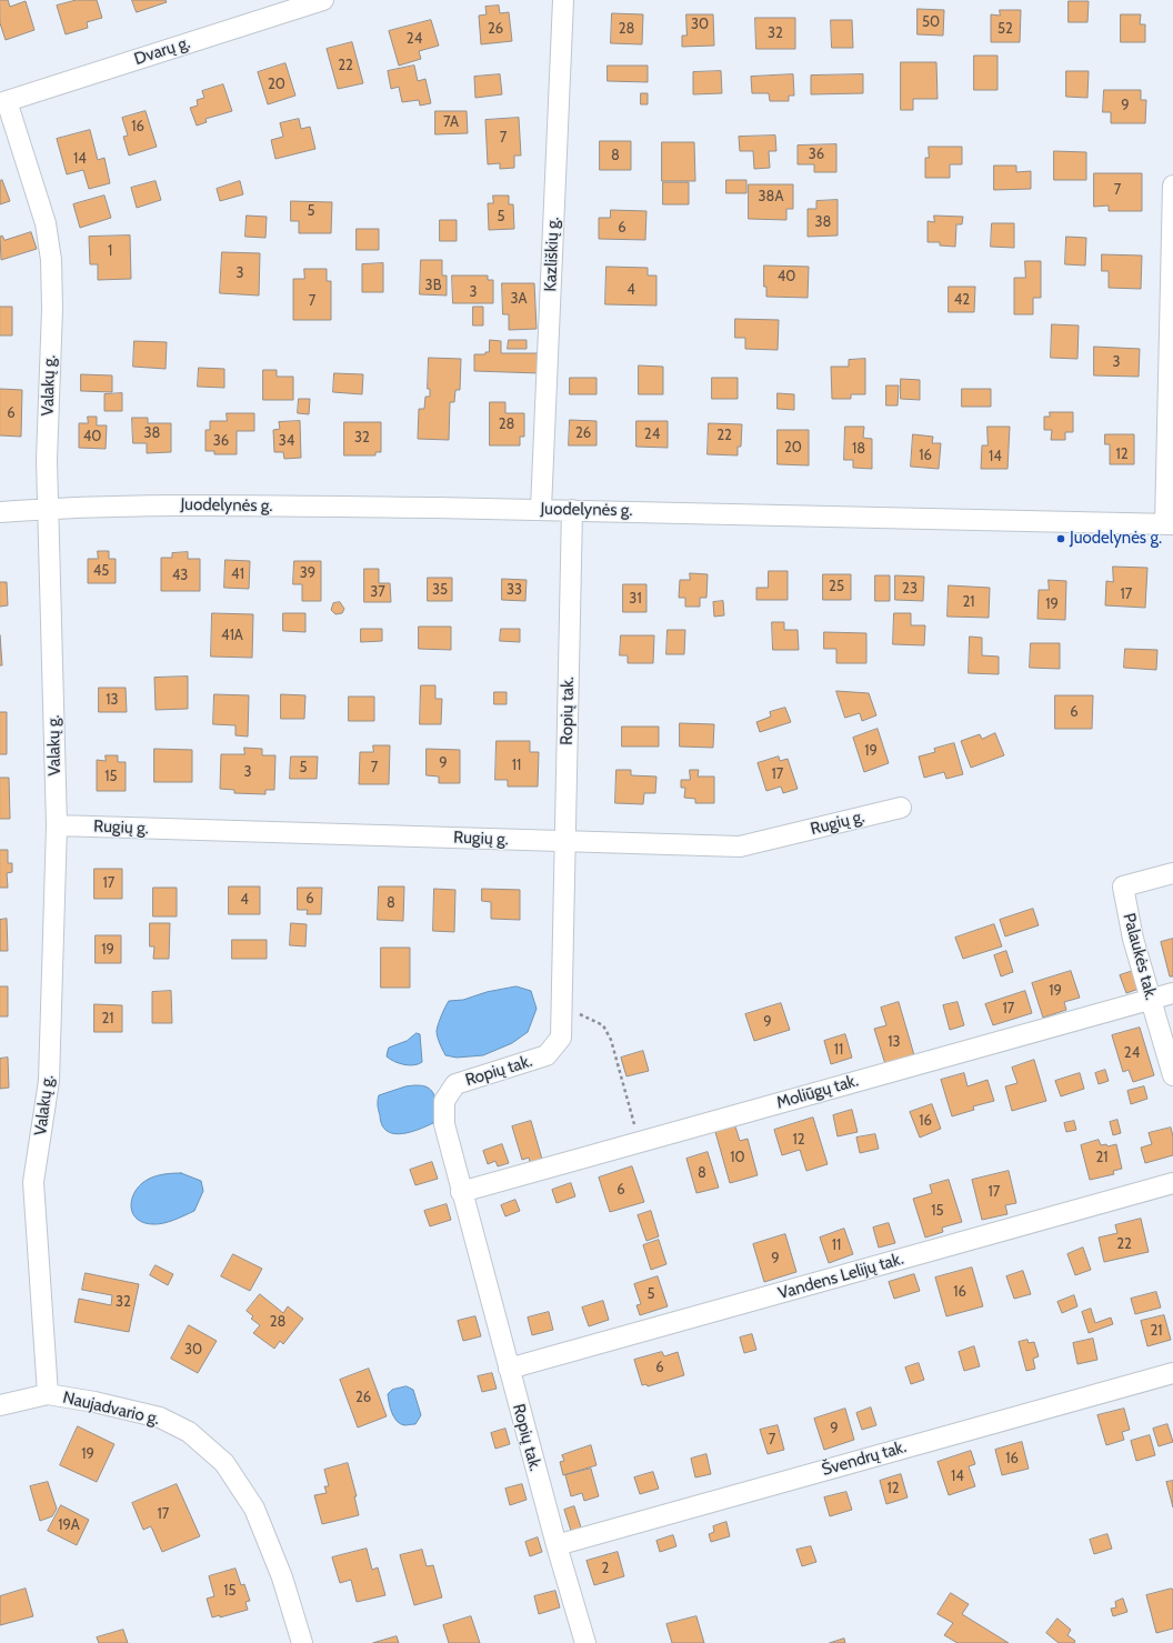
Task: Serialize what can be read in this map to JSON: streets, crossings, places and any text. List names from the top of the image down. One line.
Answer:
{"streets":{"street":["Dvarų g.","Kazliškių g.","Valakų g.","Juodelynės g.","Ropių tak.","Rugių g.","Palaukės tak.","Moliūgų tak.","Vandens Lelijų tak.","Naujadvario g.","Švendrų tak."]},"crossings":[["Dvarų g.","Valakų g."],["Kazliškių g.","Juodelynės g."],["Valakų g.","Juodelynės g."],["Valakų g.","Rugių g."],["Valakų g.","Naujadvario g."],["Juodelynės g.","Ropių tak."],["Ropių tak.","Rugių g."],["Ropių tak.","Moliūgų tak."],["Ropių tak.","Vandens Lelijų tak."],["Ropių tak.","Švendrų tak."],["Palaukės tak.","Moliūgų tak."]],"places":["Juodelynės g."],"house_numbers":["50","30","26","28","52","32","24","22","20","9","7A","16","7","36","8","14","7","38A","5","5","38","6","1","3","40","3B","4","3","3A","42","7","3","6","28","38","26","24","22","40","32","36","34","20","18","12","16","14","45","39","41","43","25","23","35","33","37","17","31","21","19","41A","13","6","19","9","11","5","7","3","17","15","17","6","4","8","19","19","17","21","9","13","11","24","16","12","10","21","8","6","17","15","22","11","9","16","5","32","28","21","30","6","26","9","7","19","16","14","12","17","19A","2","15"]}
